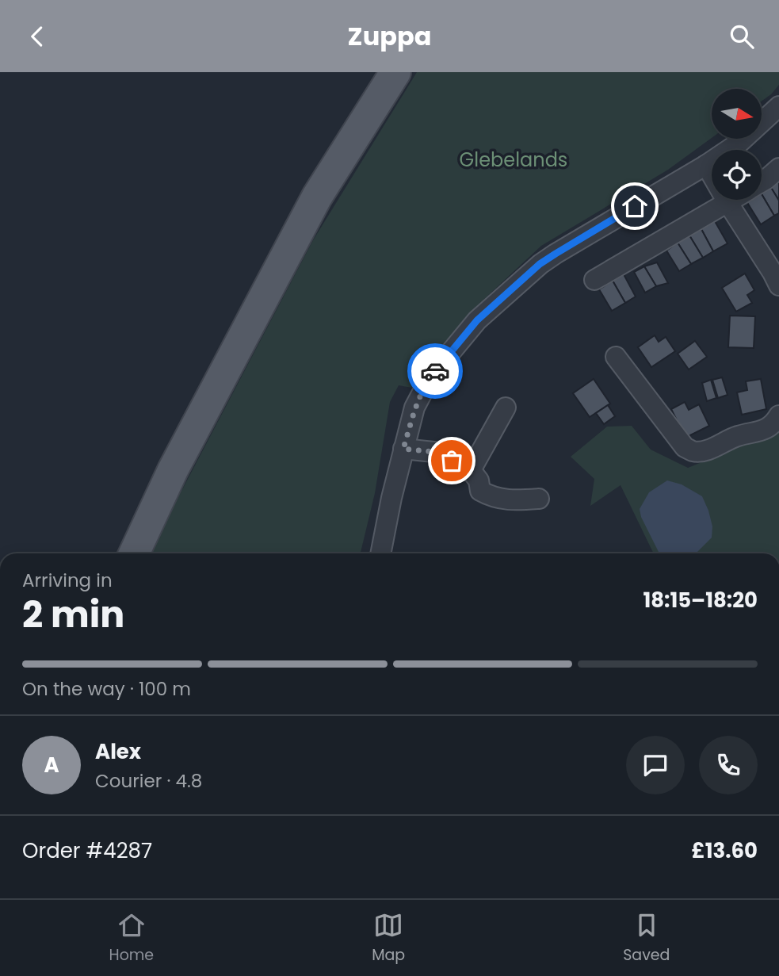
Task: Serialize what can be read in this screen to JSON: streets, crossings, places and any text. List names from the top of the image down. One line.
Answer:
{"parks":["Glebelands"],"north":"right","page":{"header":"Zuppa","heading":["2 min","Arriving in","18:15–18:20"],"panel":["Alex","Courier · 4.8","Order #4287","£13.60"],"bar":"On the way · 100 m","round":"A","tabs":["Home","Map","Saved"]}}
